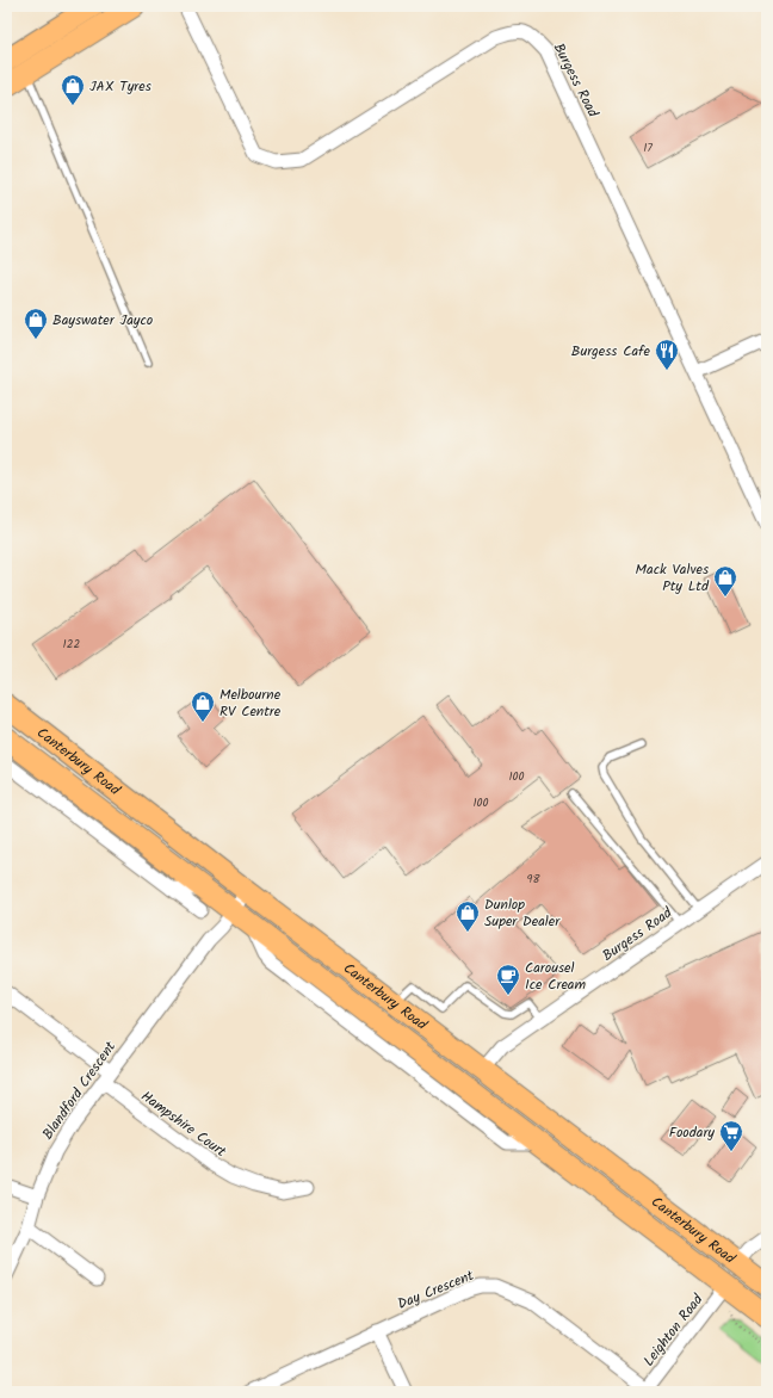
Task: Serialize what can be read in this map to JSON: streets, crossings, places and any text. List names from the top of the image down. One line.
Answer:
{"streets":{"main road":["Canterbury Road"],"street":["Burgess Road","Blandford Crescent","Hampshire Court","Day Crescent","Leighton Road"]},"crossings":[["Burgess Road","Canterbury Road"],["Canterbury Road","Blandford Crescent"],["Canterbury Road","Leighton Road"],["Blandford Crescent","Hampshire Court"],["Day Crescent","Leighton Road"]],"places":{"shop":["JAX Tyres","Bayswater Jayco","Mack Valves Pty Ltd","Melbourne RV Centre","Dunlop Super Dealer"],"restaurant":["Burgess Cafe"],"cafe":["Carousel Ice Cream"],"supermarket":["Foodary"]},"house_numbers":["17","122","100","100","98"]}
